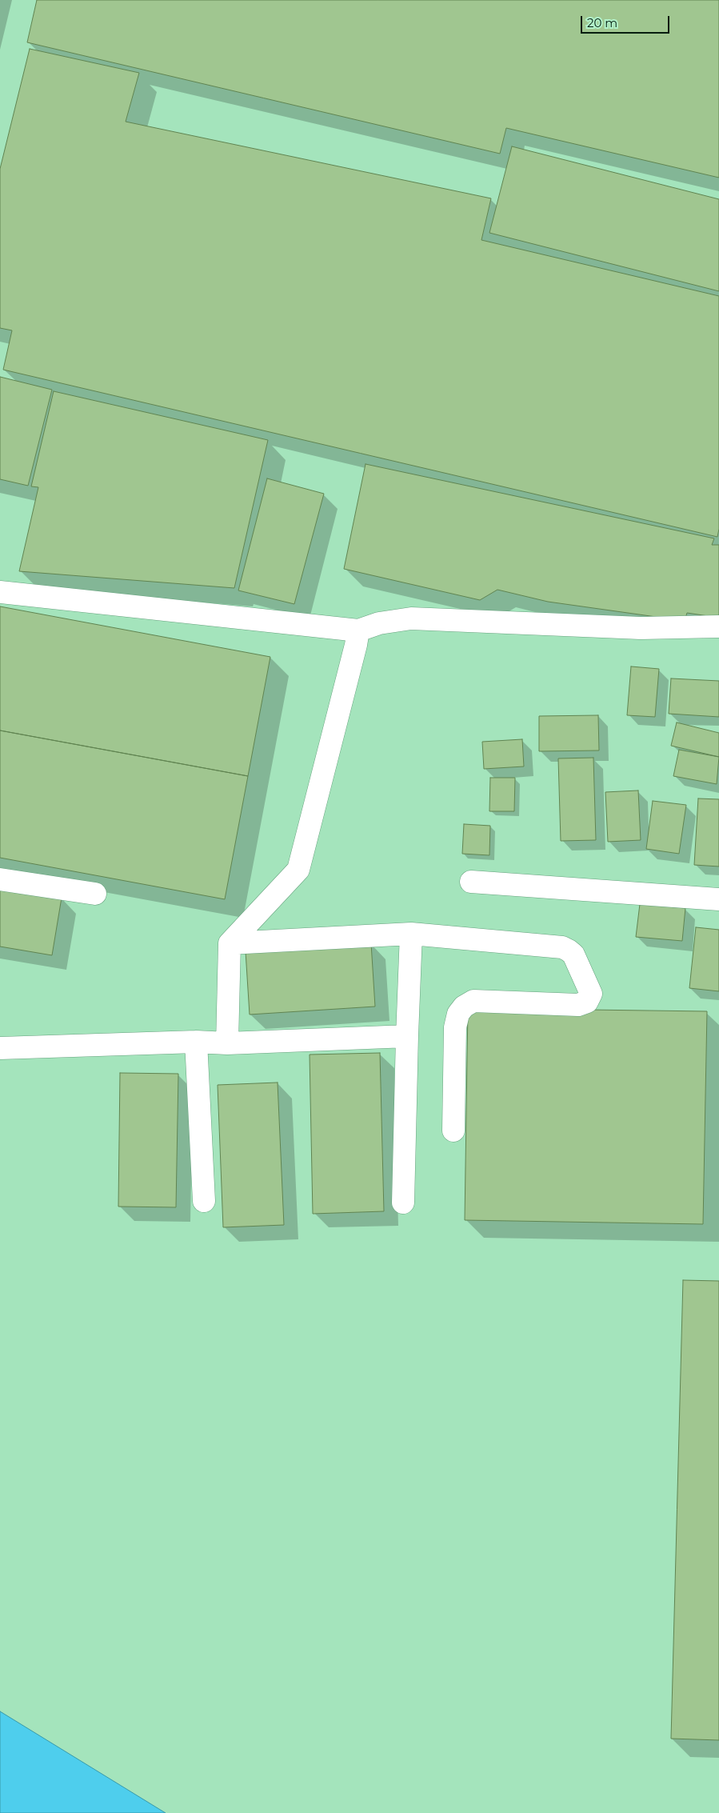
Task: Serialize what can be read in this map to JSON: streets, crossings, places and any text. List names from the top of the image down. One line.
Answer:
{"scale_bar":"20 m"}
